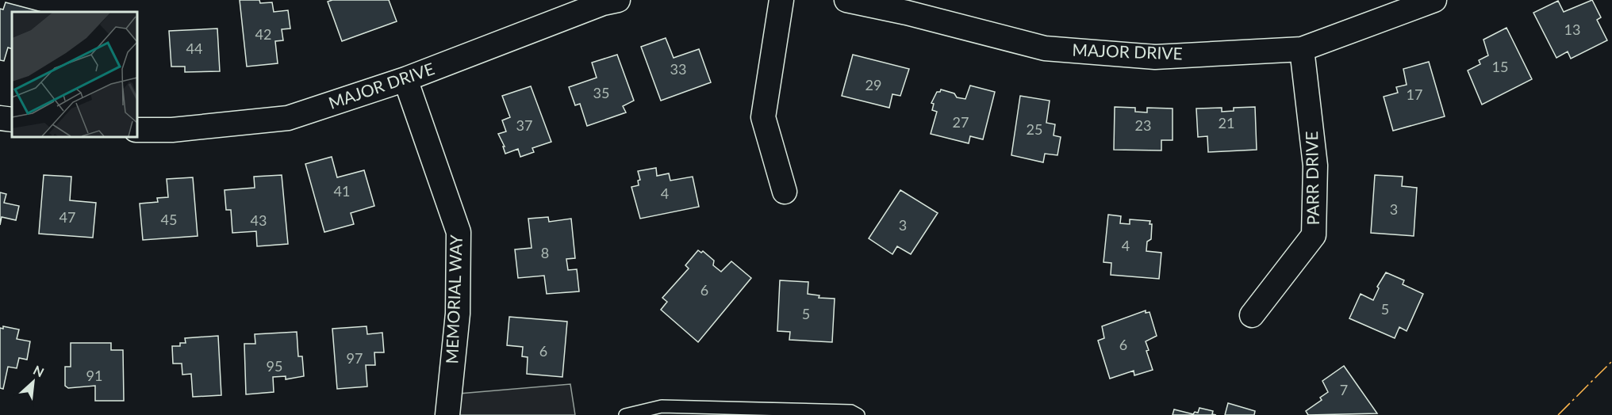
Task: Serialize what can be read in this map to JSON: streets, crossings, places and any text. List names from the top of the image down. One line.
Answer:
{"streets":{"street":["MAJOR DRIVE","PARR DRIVE","MEMORIAL WAY"]},"crossings":[["MAJOR DRIVE","PARR DRIVE"],["MAJOR DRIVE","MEMORIAL WAY"]],"house_numbers":["13","42","44","15","33","29","35","17","27","21","37","23","25","41","4","3","47","45","43","3","4","8","6","5","5","6","6","97","95","91","7"],"north":"top right"}
